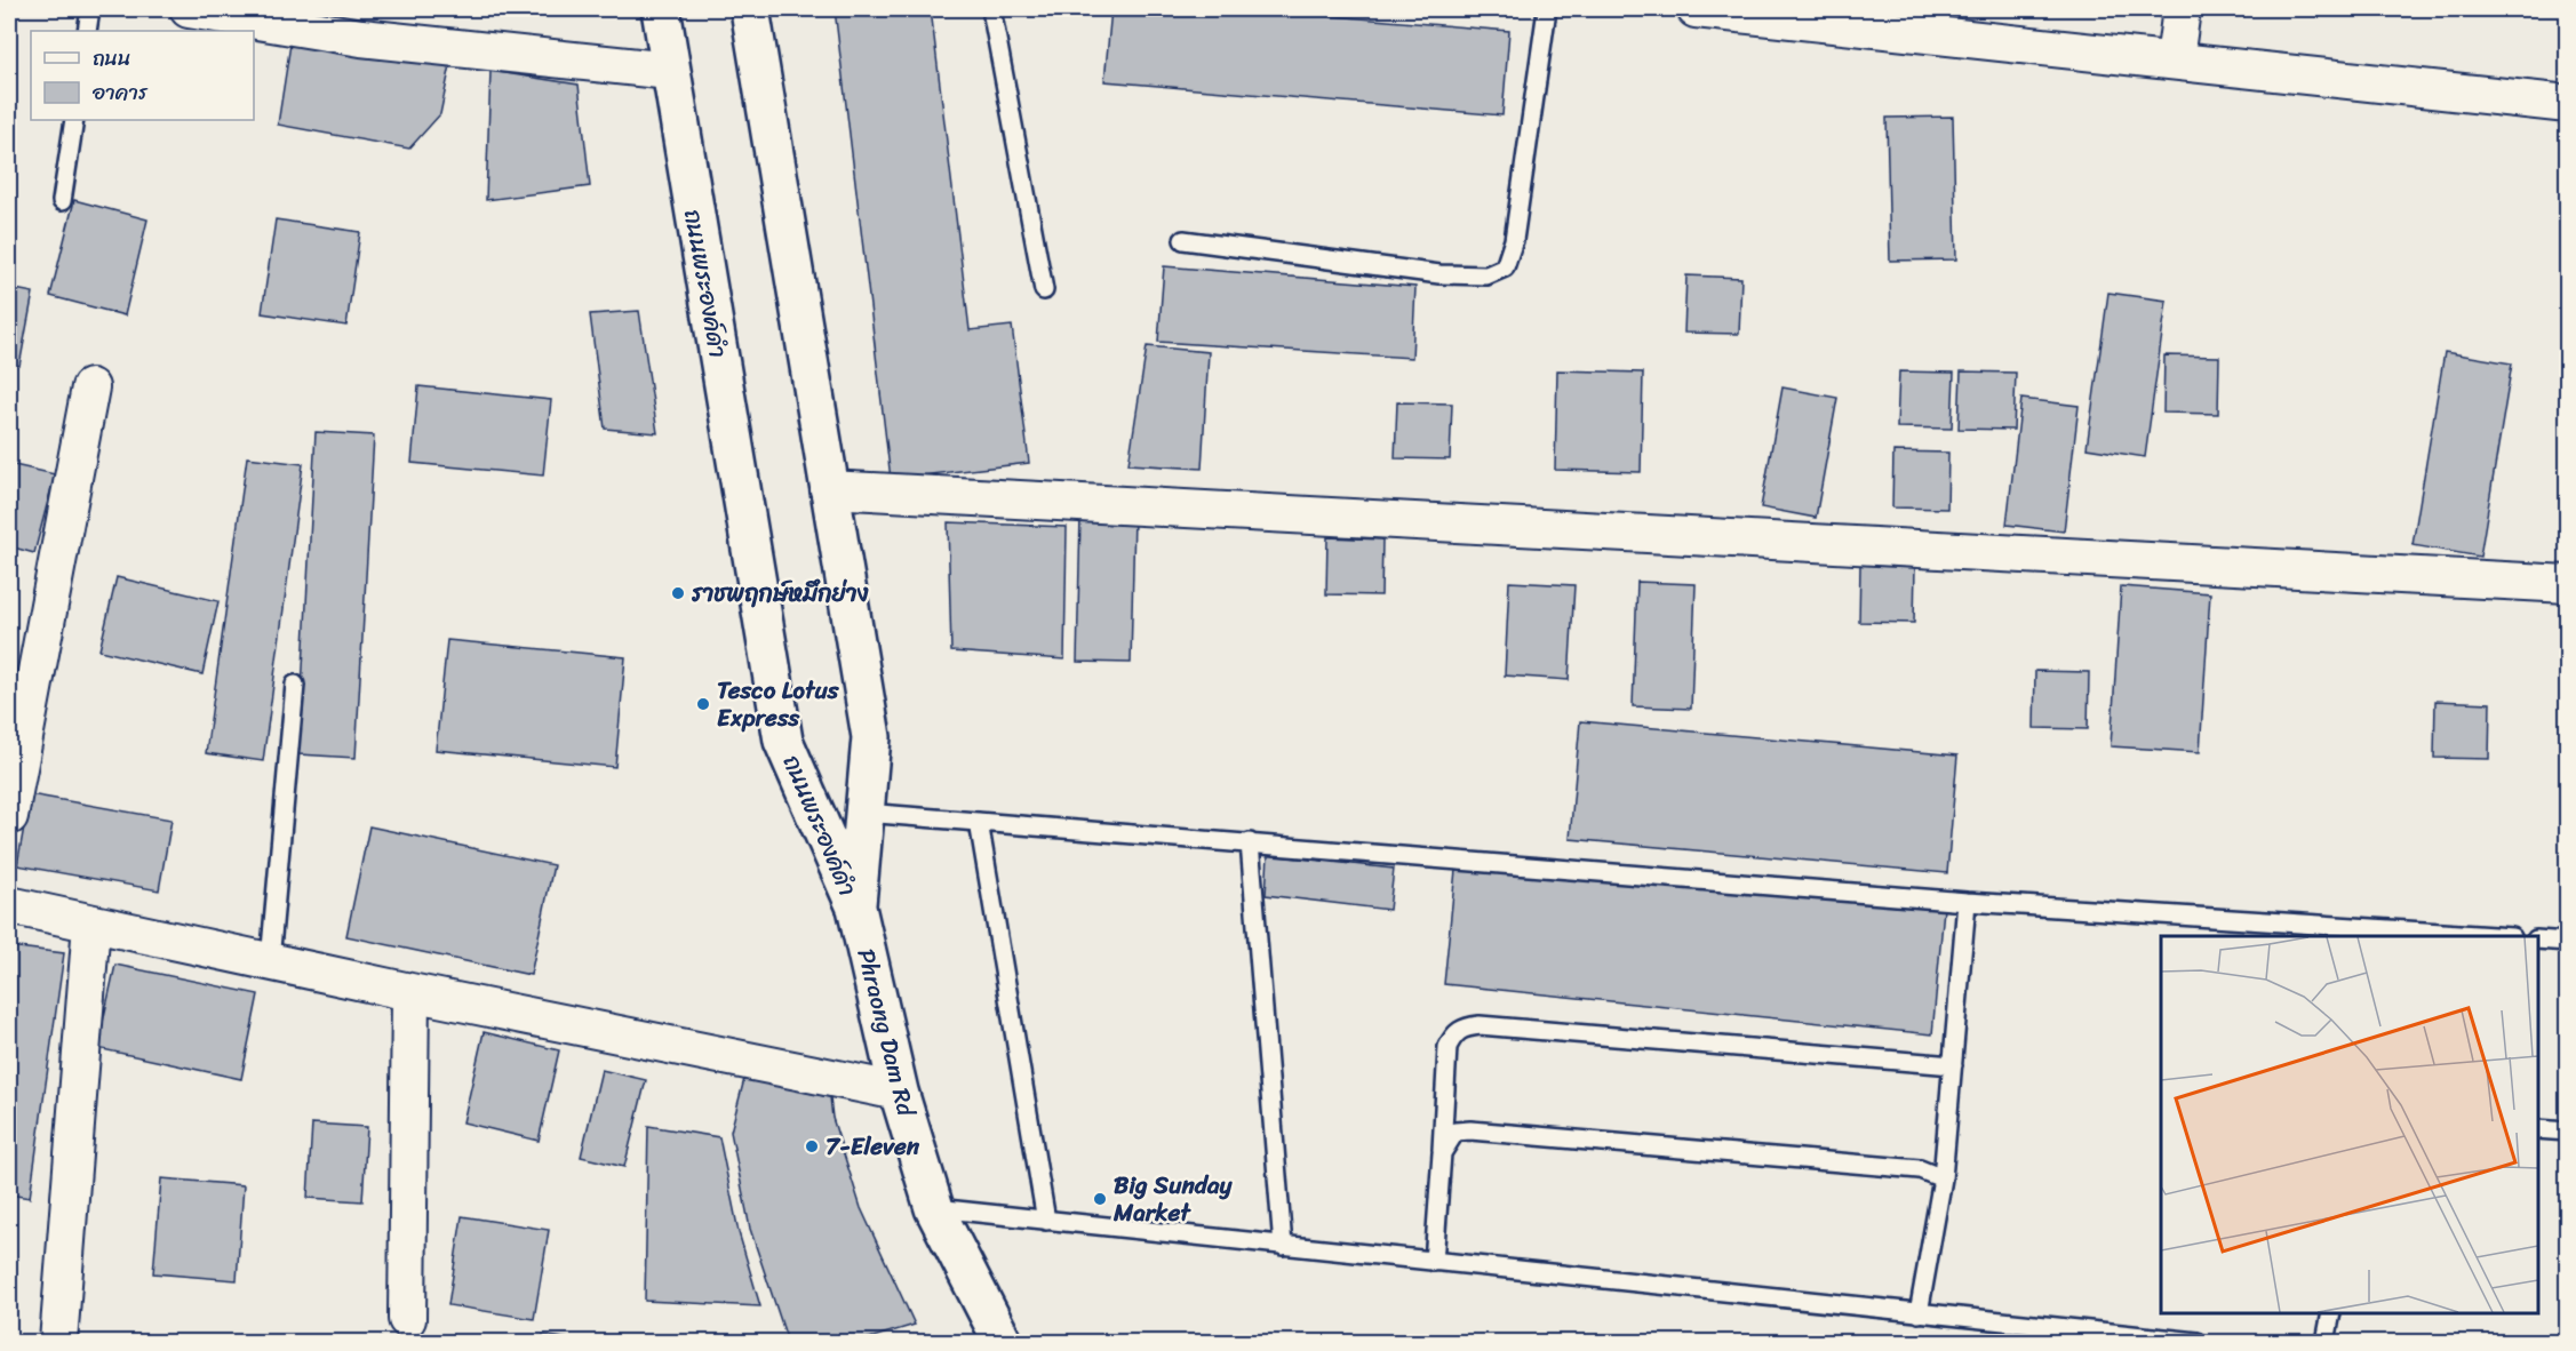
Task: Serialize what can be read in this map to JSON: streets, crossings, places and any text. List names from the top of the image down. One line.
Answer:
{"streets":{"street":["ถนนพระองค์ดำ","Phraong Dam Rd"]},"crossings":[["ถนนพระองค์ดำ","Phraong Dam Rd"]],"places":["ราชพฤกษ์หมึกย่าง","Tesco Lotus Express","7-Eleven","Big Sunday Market"],"legend":["ถนน","อาคาร"]}
